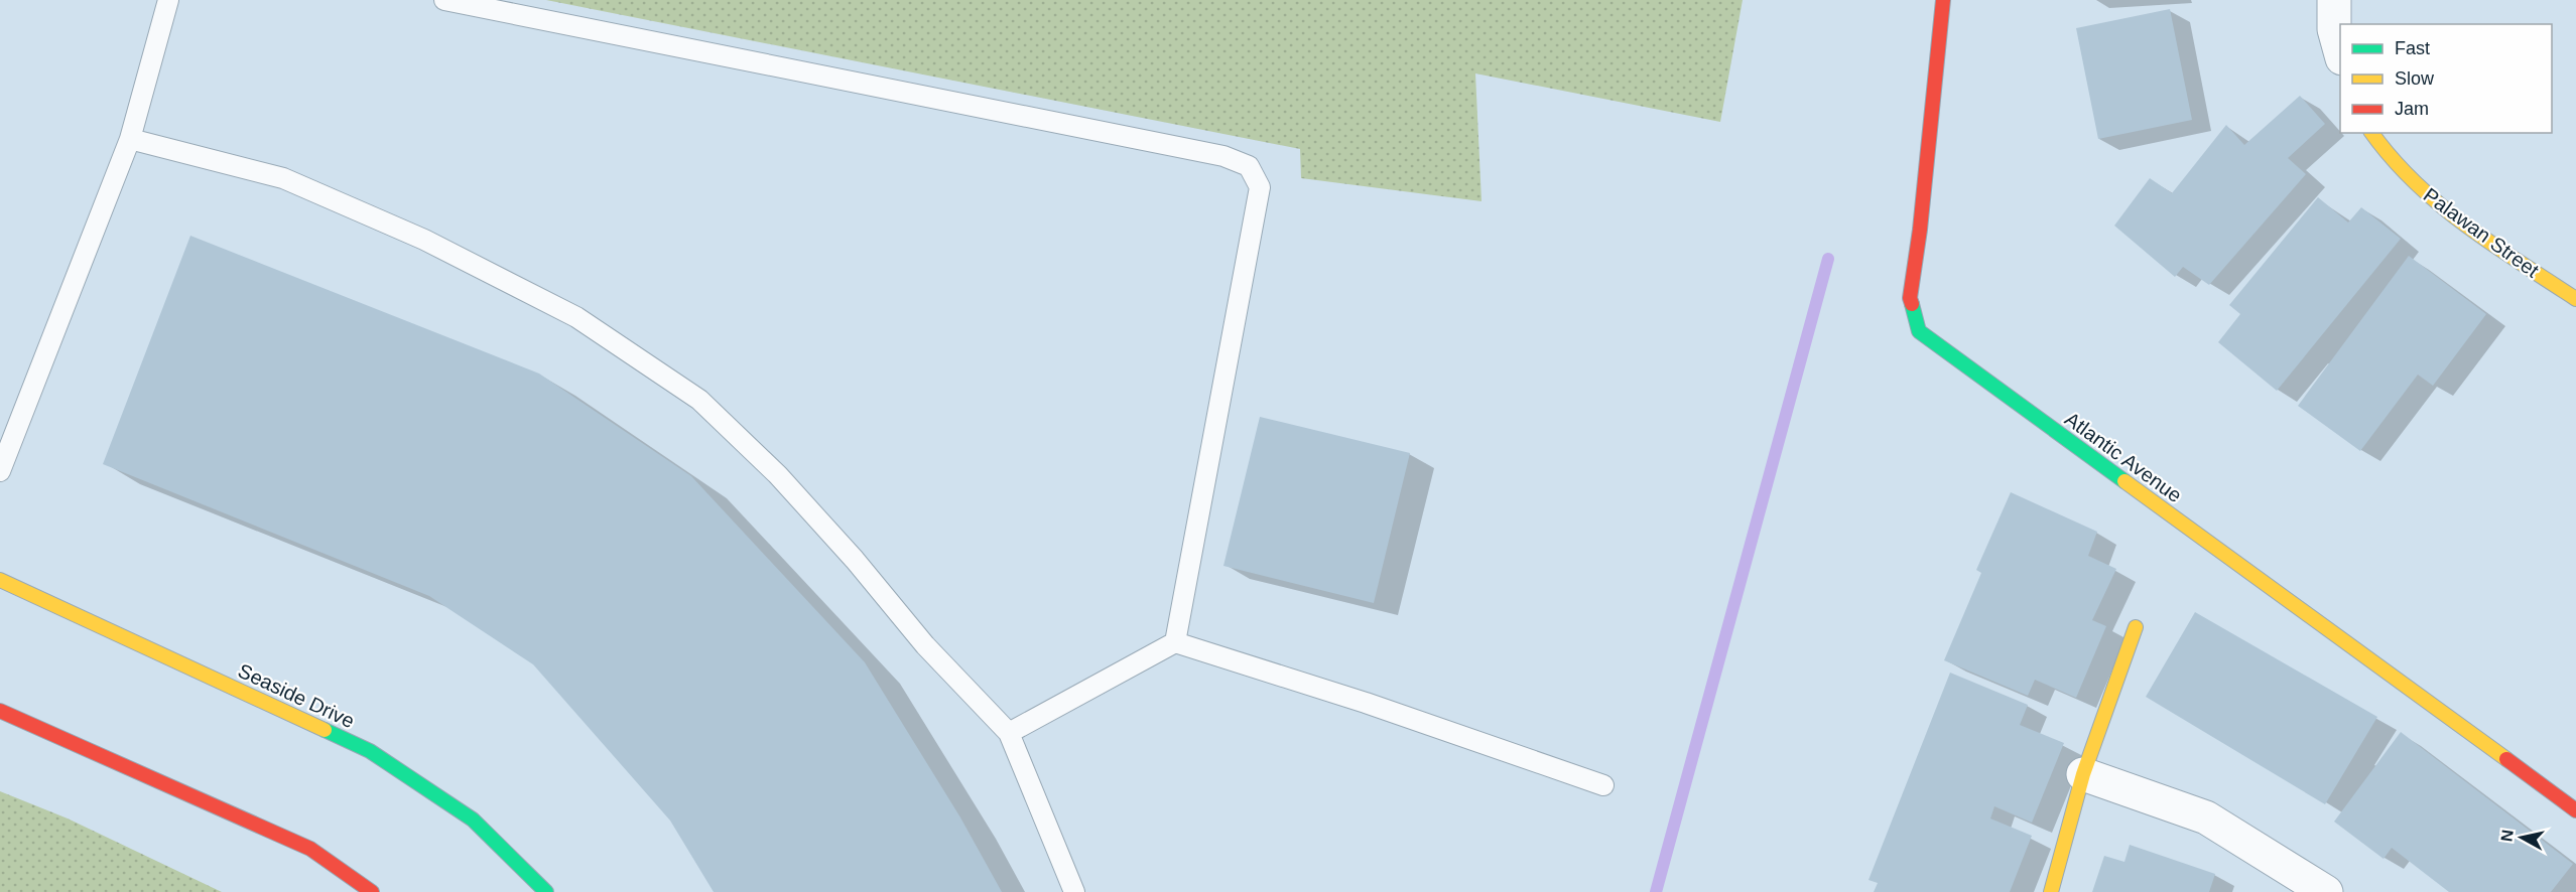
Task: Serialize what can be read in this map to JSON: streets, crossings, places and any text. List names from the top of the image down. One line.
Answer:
{"streets":{"street":["Palawan Street","Atlantic Avenue","Seaside Drive"]},"legend":["Fast","Slow","Jam"],"north":"left"}
